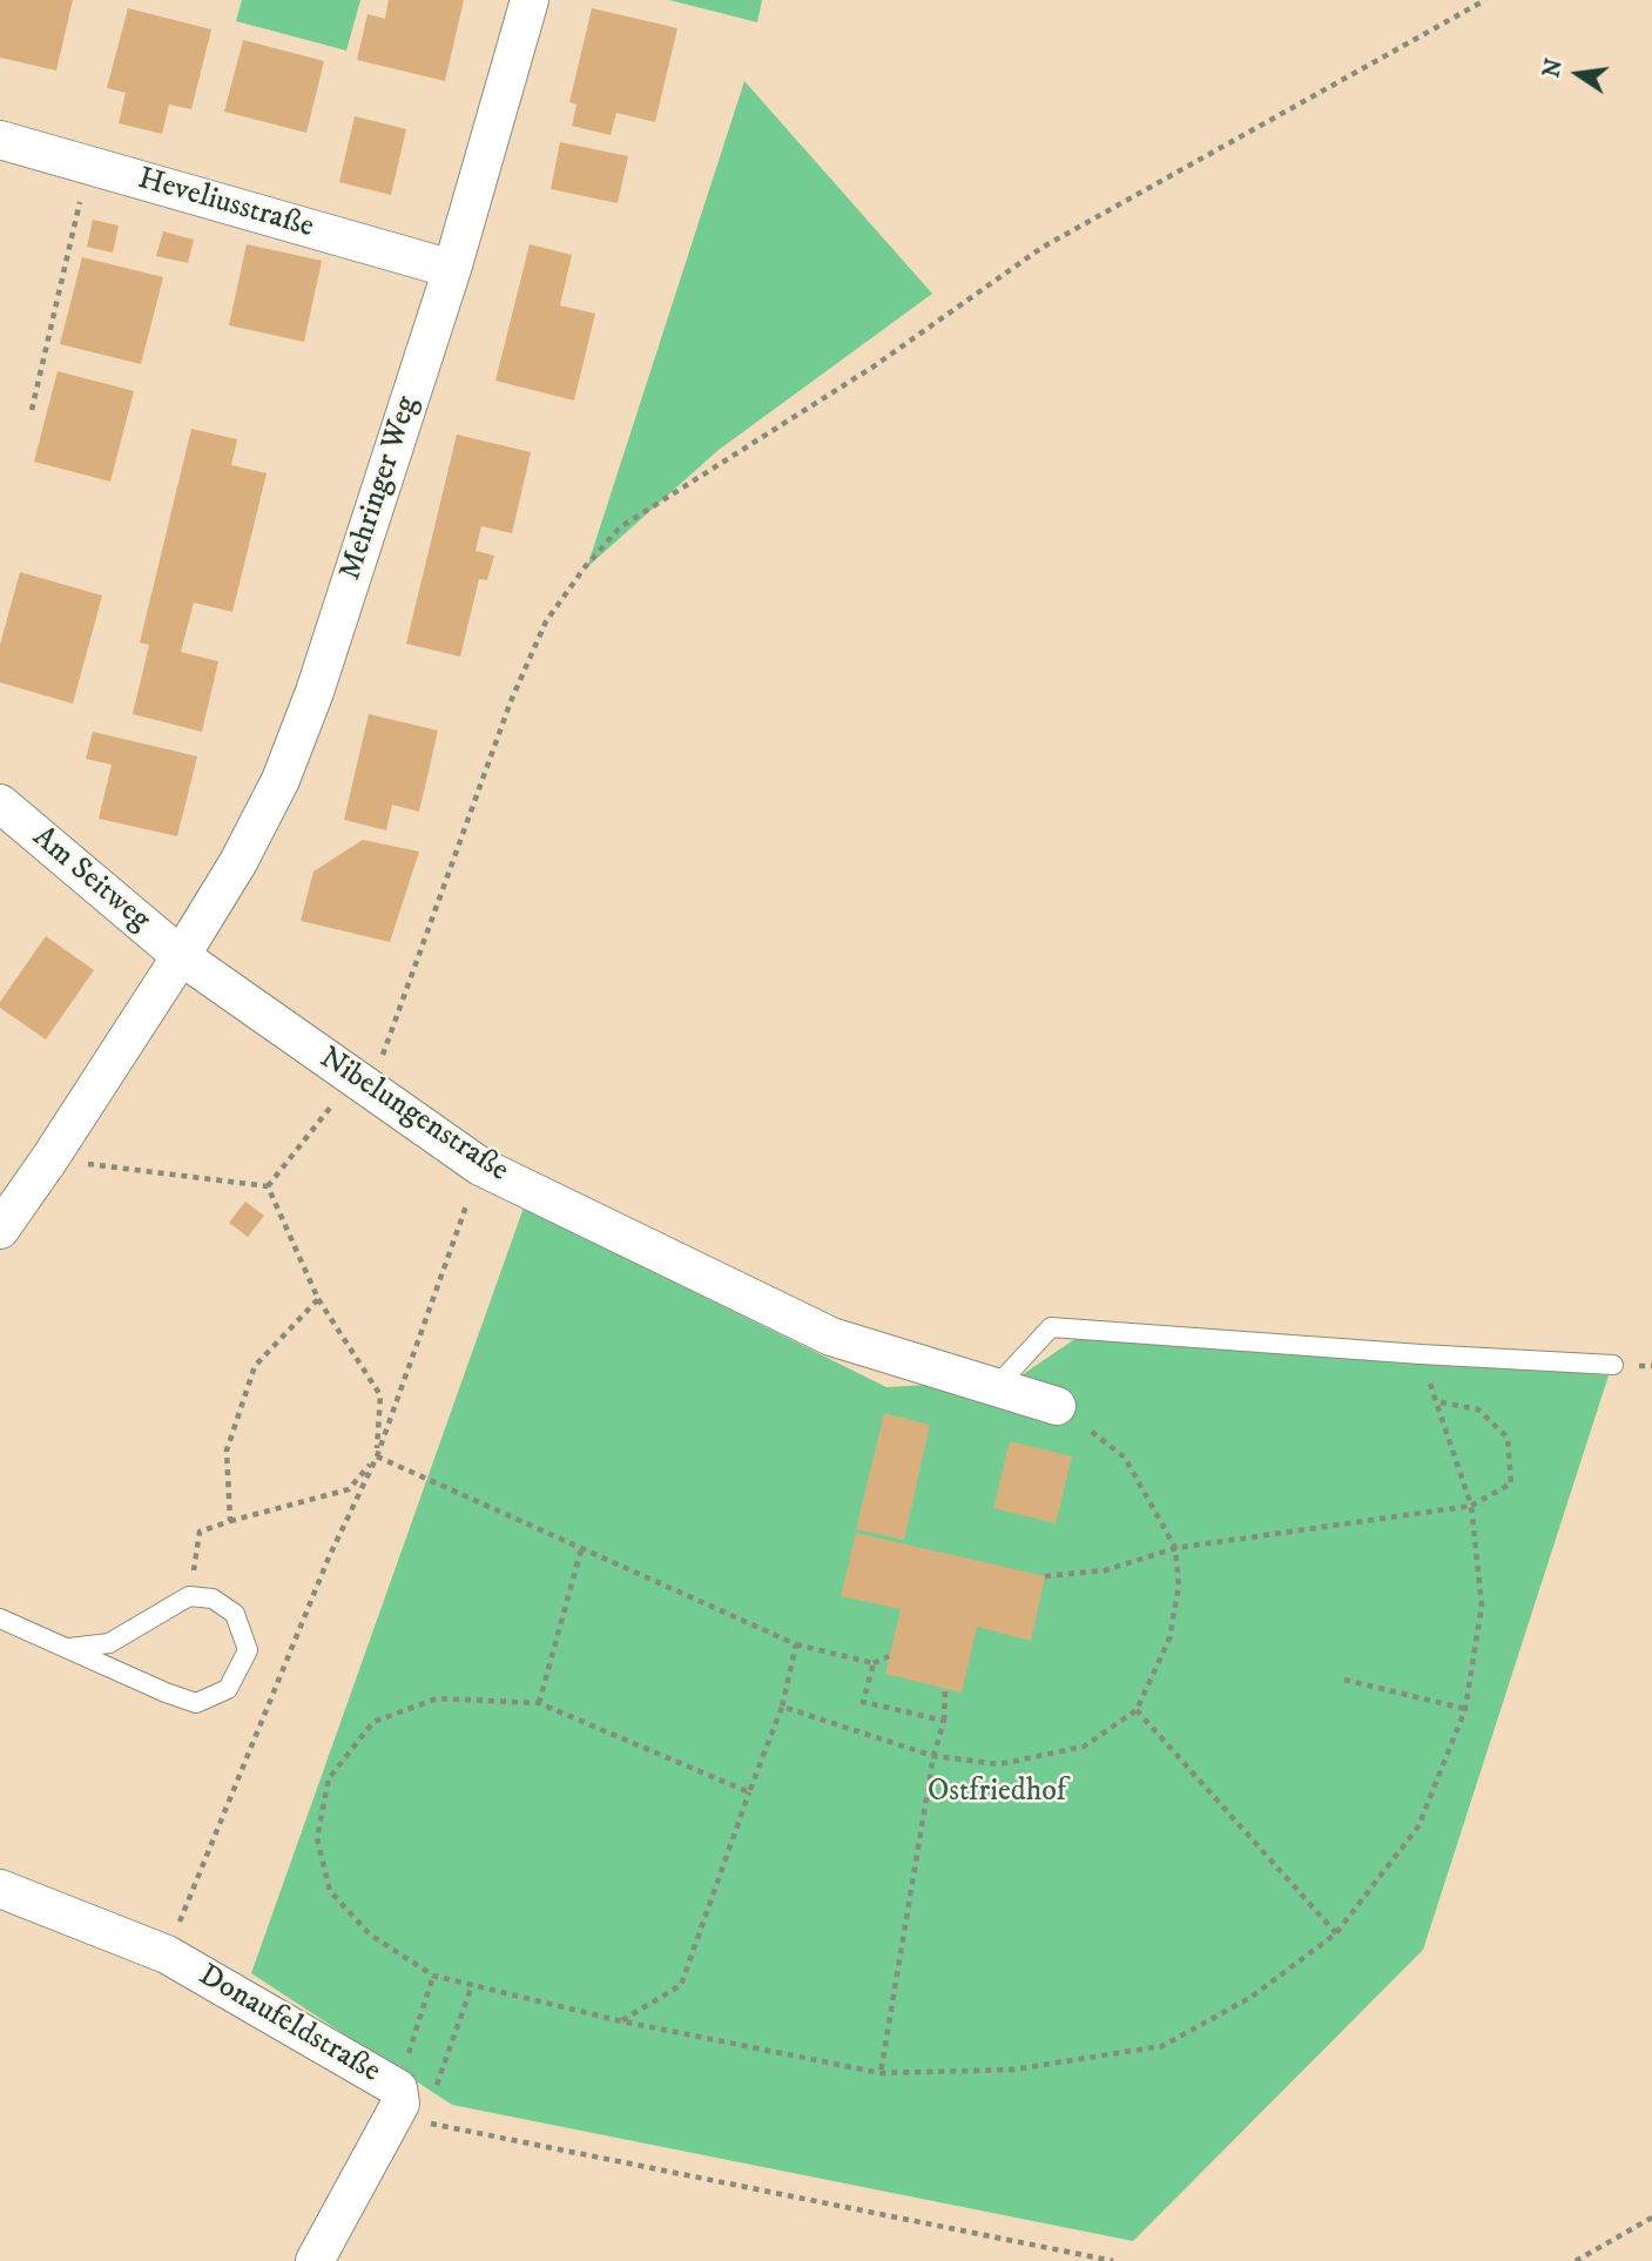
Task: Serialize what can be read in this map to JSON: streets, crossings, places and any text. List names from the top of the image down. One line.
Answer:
{"streets":{"street":["Heveliusstraße","Mehringer Weg","Am Seitweg","Nibelungenstraße","Donaufeldstraße"]},"crossings":[["Heveliusstraße","Mehringer Weg"],["Mehringer Weg","Am Seitweg"],["Mehringer Weg","Nibelungenstraße"],["Am Seitweg","Nibelungenstraße"]],"parks":["Ostfriedhof"],"north":"left"}
